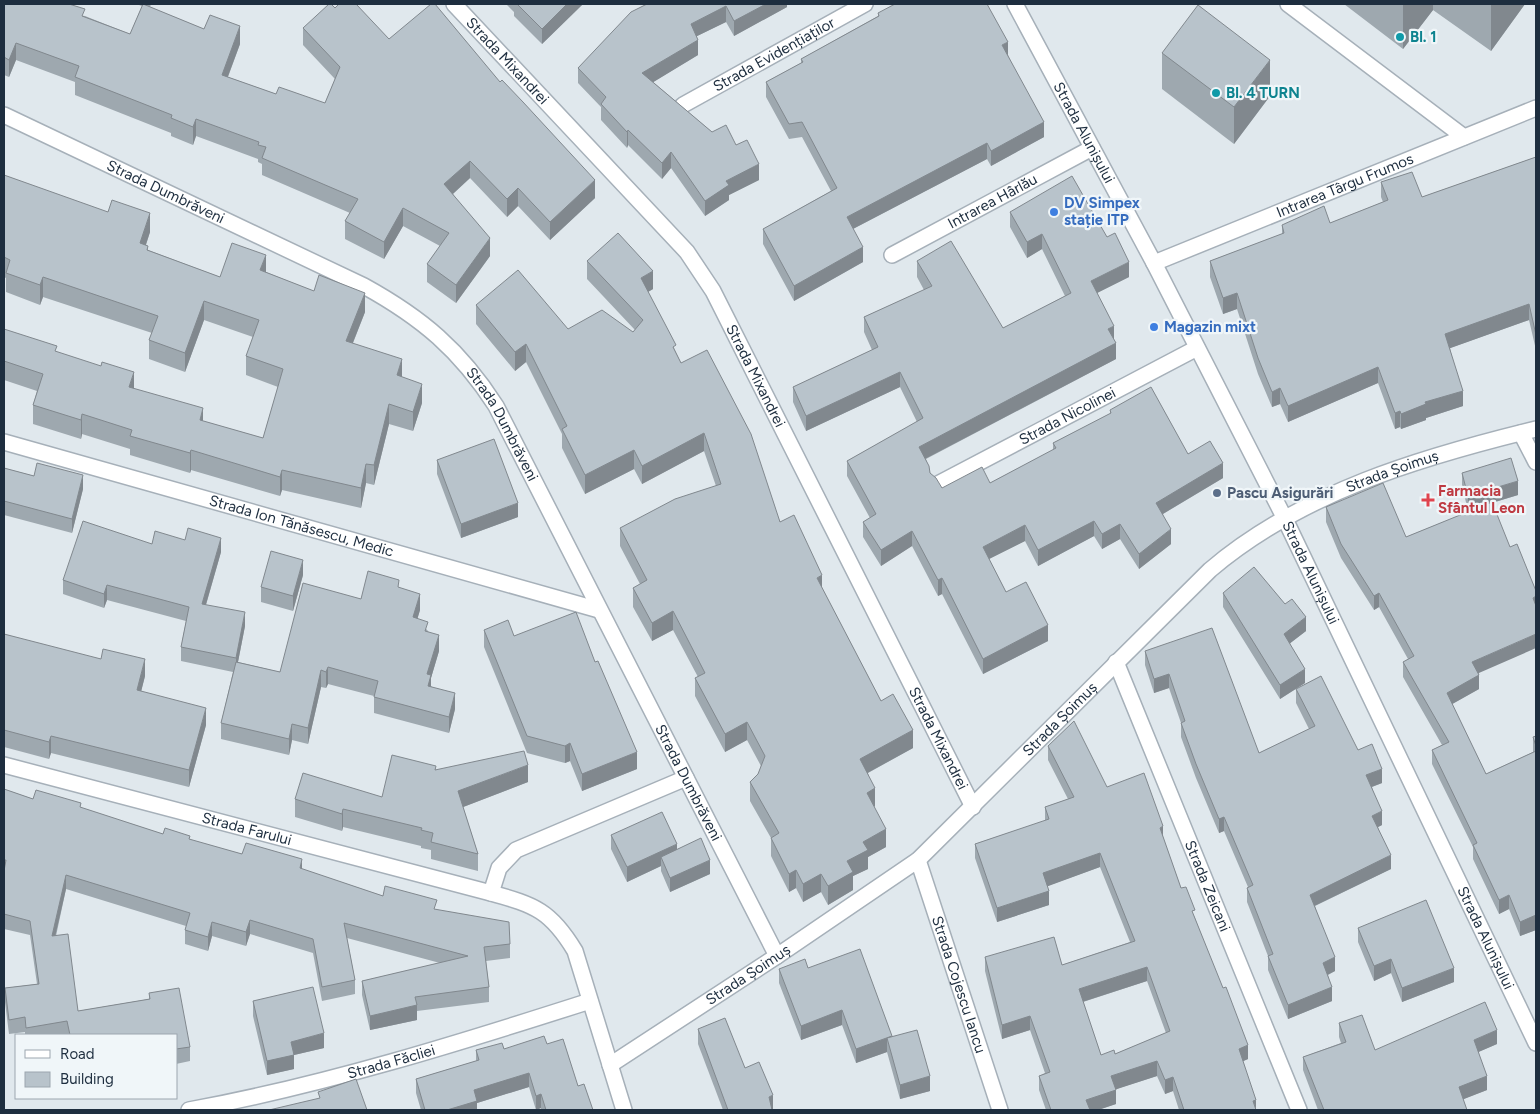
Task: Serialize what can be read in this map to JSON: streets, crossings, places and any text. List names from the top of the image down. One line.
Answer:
{"streets":{"street":["Strada Evidențiaților","Strada Mixandrei","Strada Alunișului","Intrarea Târgu Frumos","Strada Dumbrăveni","Intrarea Hârlău","Strada Nicolinei","Strada Șoimuș","Strada Ion Tănăsescu, Medic","Strada Farului","Strada Zeicani","Strada Cojescu Iancu","Strada Făcliei"]},"crossings":[["Strada Mixandrei","Strada Șoimuș"],["Strada Alunișului","Intrarea Târgu Frumos"],["Strada Alunișului","Intrarea Hârlău"],["Strada Alunișului","Strada Nicolinei"],["Strada Alunișului","Strada Șoimuș"],["Strada Dumbrăveni","Strada Șoimuș"],["Strada Dumbrăveni","Strada Ion Tănăsescu, Medic"],["Strada Șoimuș","Strada Farului"],["Strada Șoimuș","Strada Zeicani"],["Strada Șoimuș","Strada Cojescu Iancu"],["Strada Farului","Strada Făcliei"]],"places":{"other":["Bl. 1","Bl. 4 TURN","DV Simpex stație ITP","Magazin mixt","Pascu Asigurări"],"health":["Farmacia Sfântul Leon"]},"legend":["Road","Building"]}
